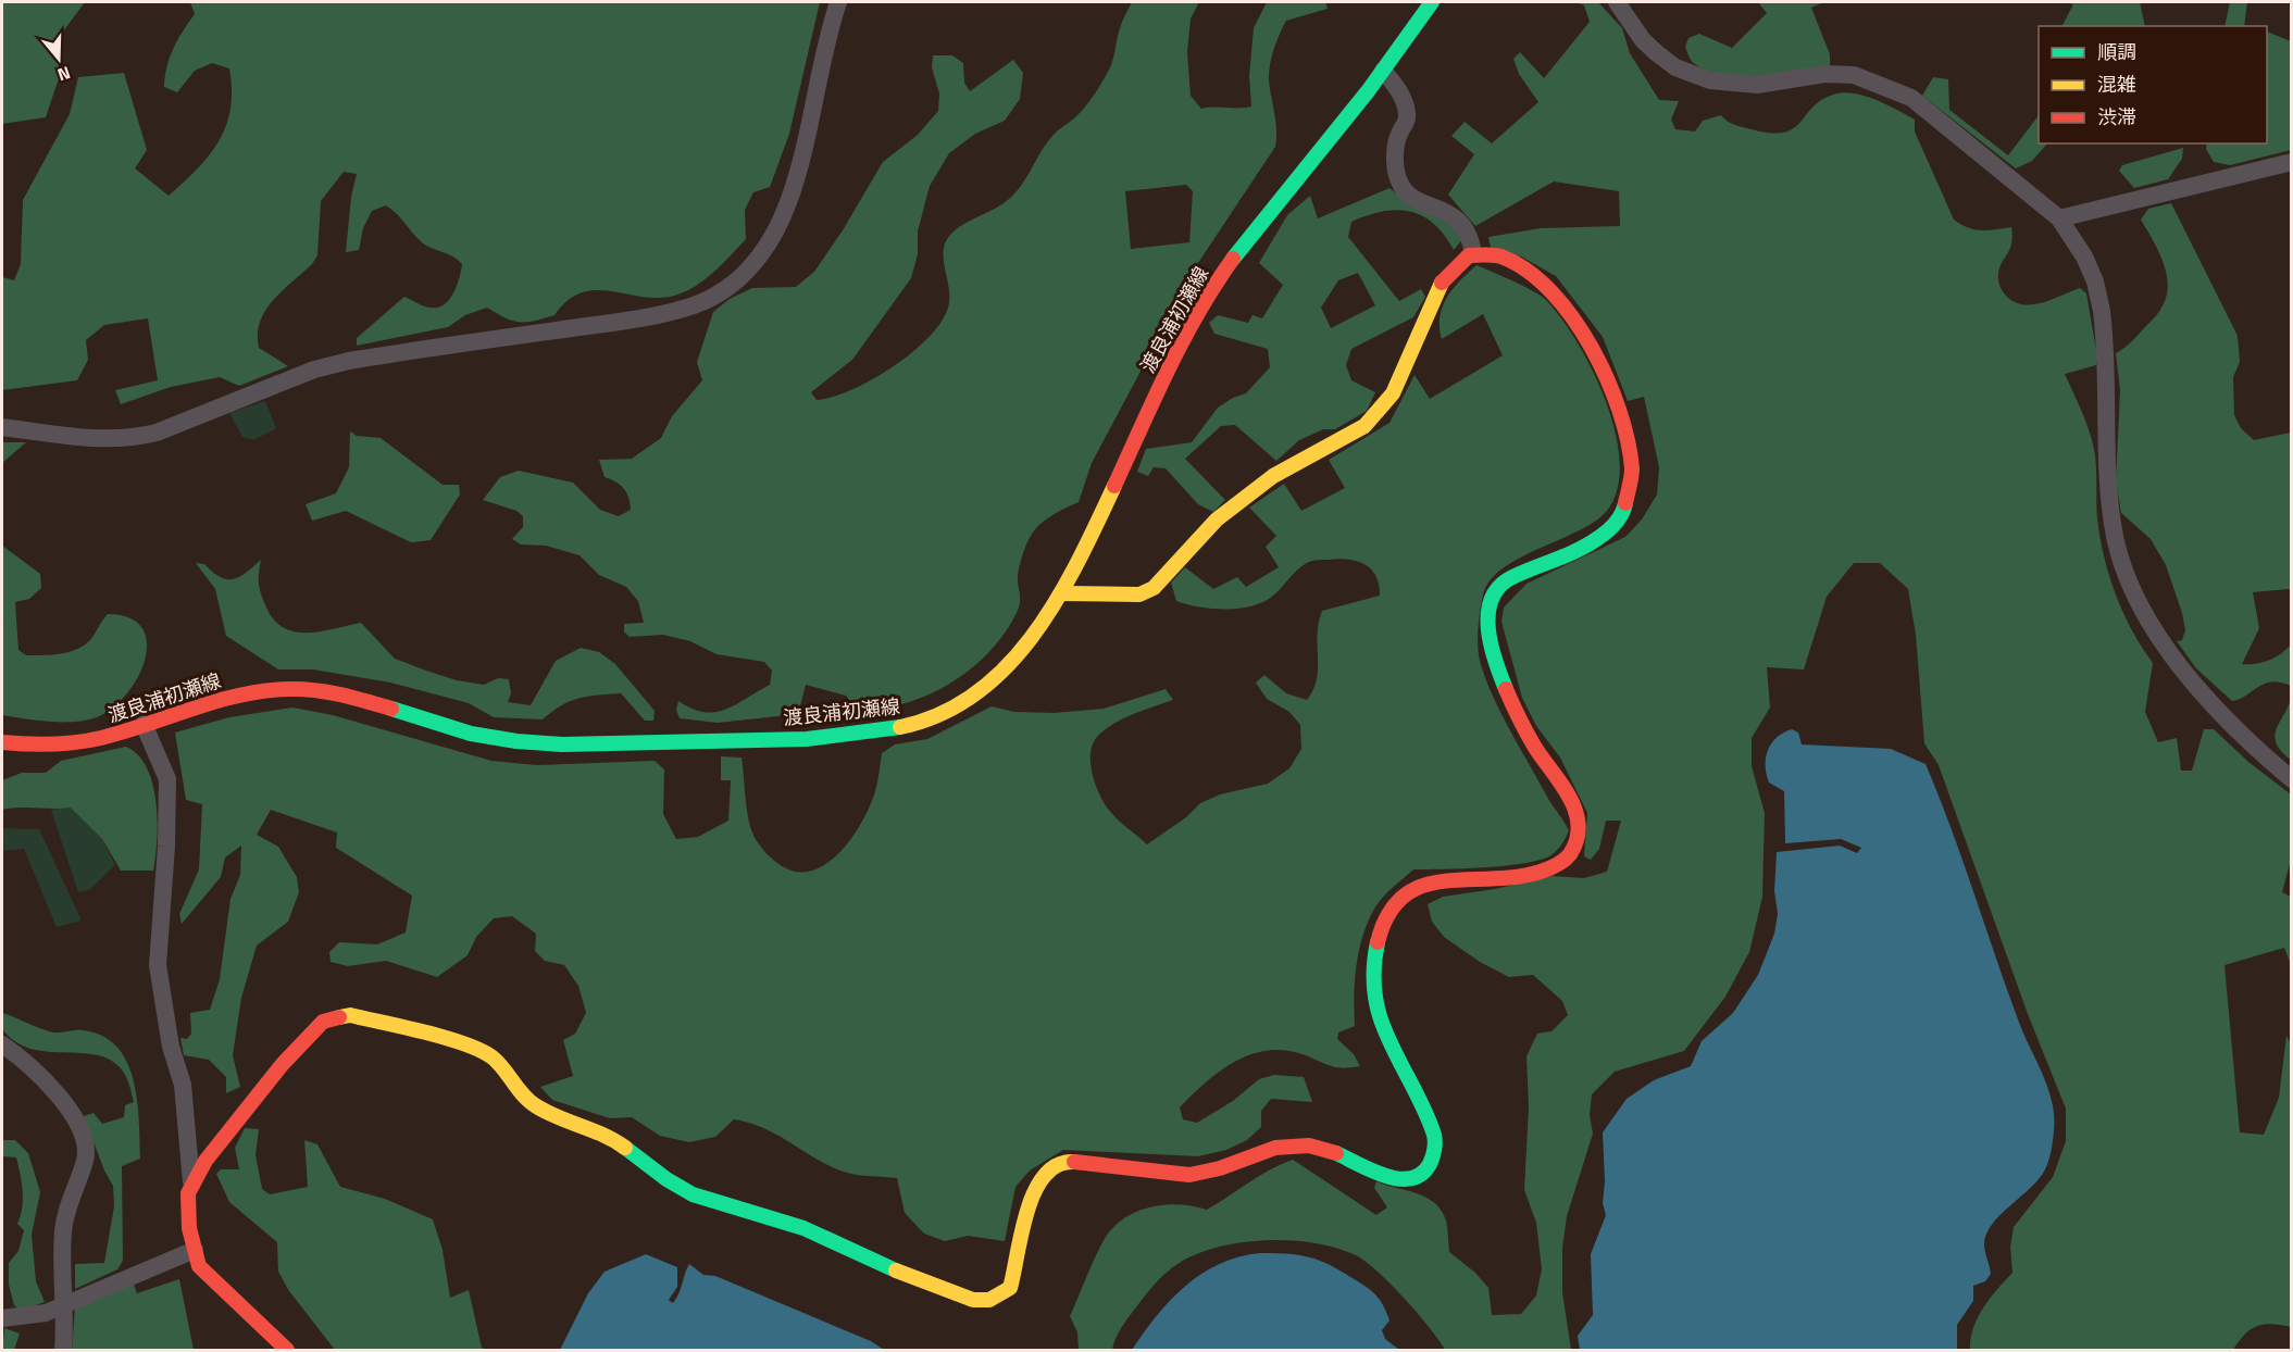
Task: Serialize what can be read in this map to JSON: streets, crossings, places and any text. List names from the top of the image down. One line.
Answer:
{"streets":{"street":["渡良浦初瀬線"]},"legend":["順調","混雑","渋滞"],"north":"bottom"}
